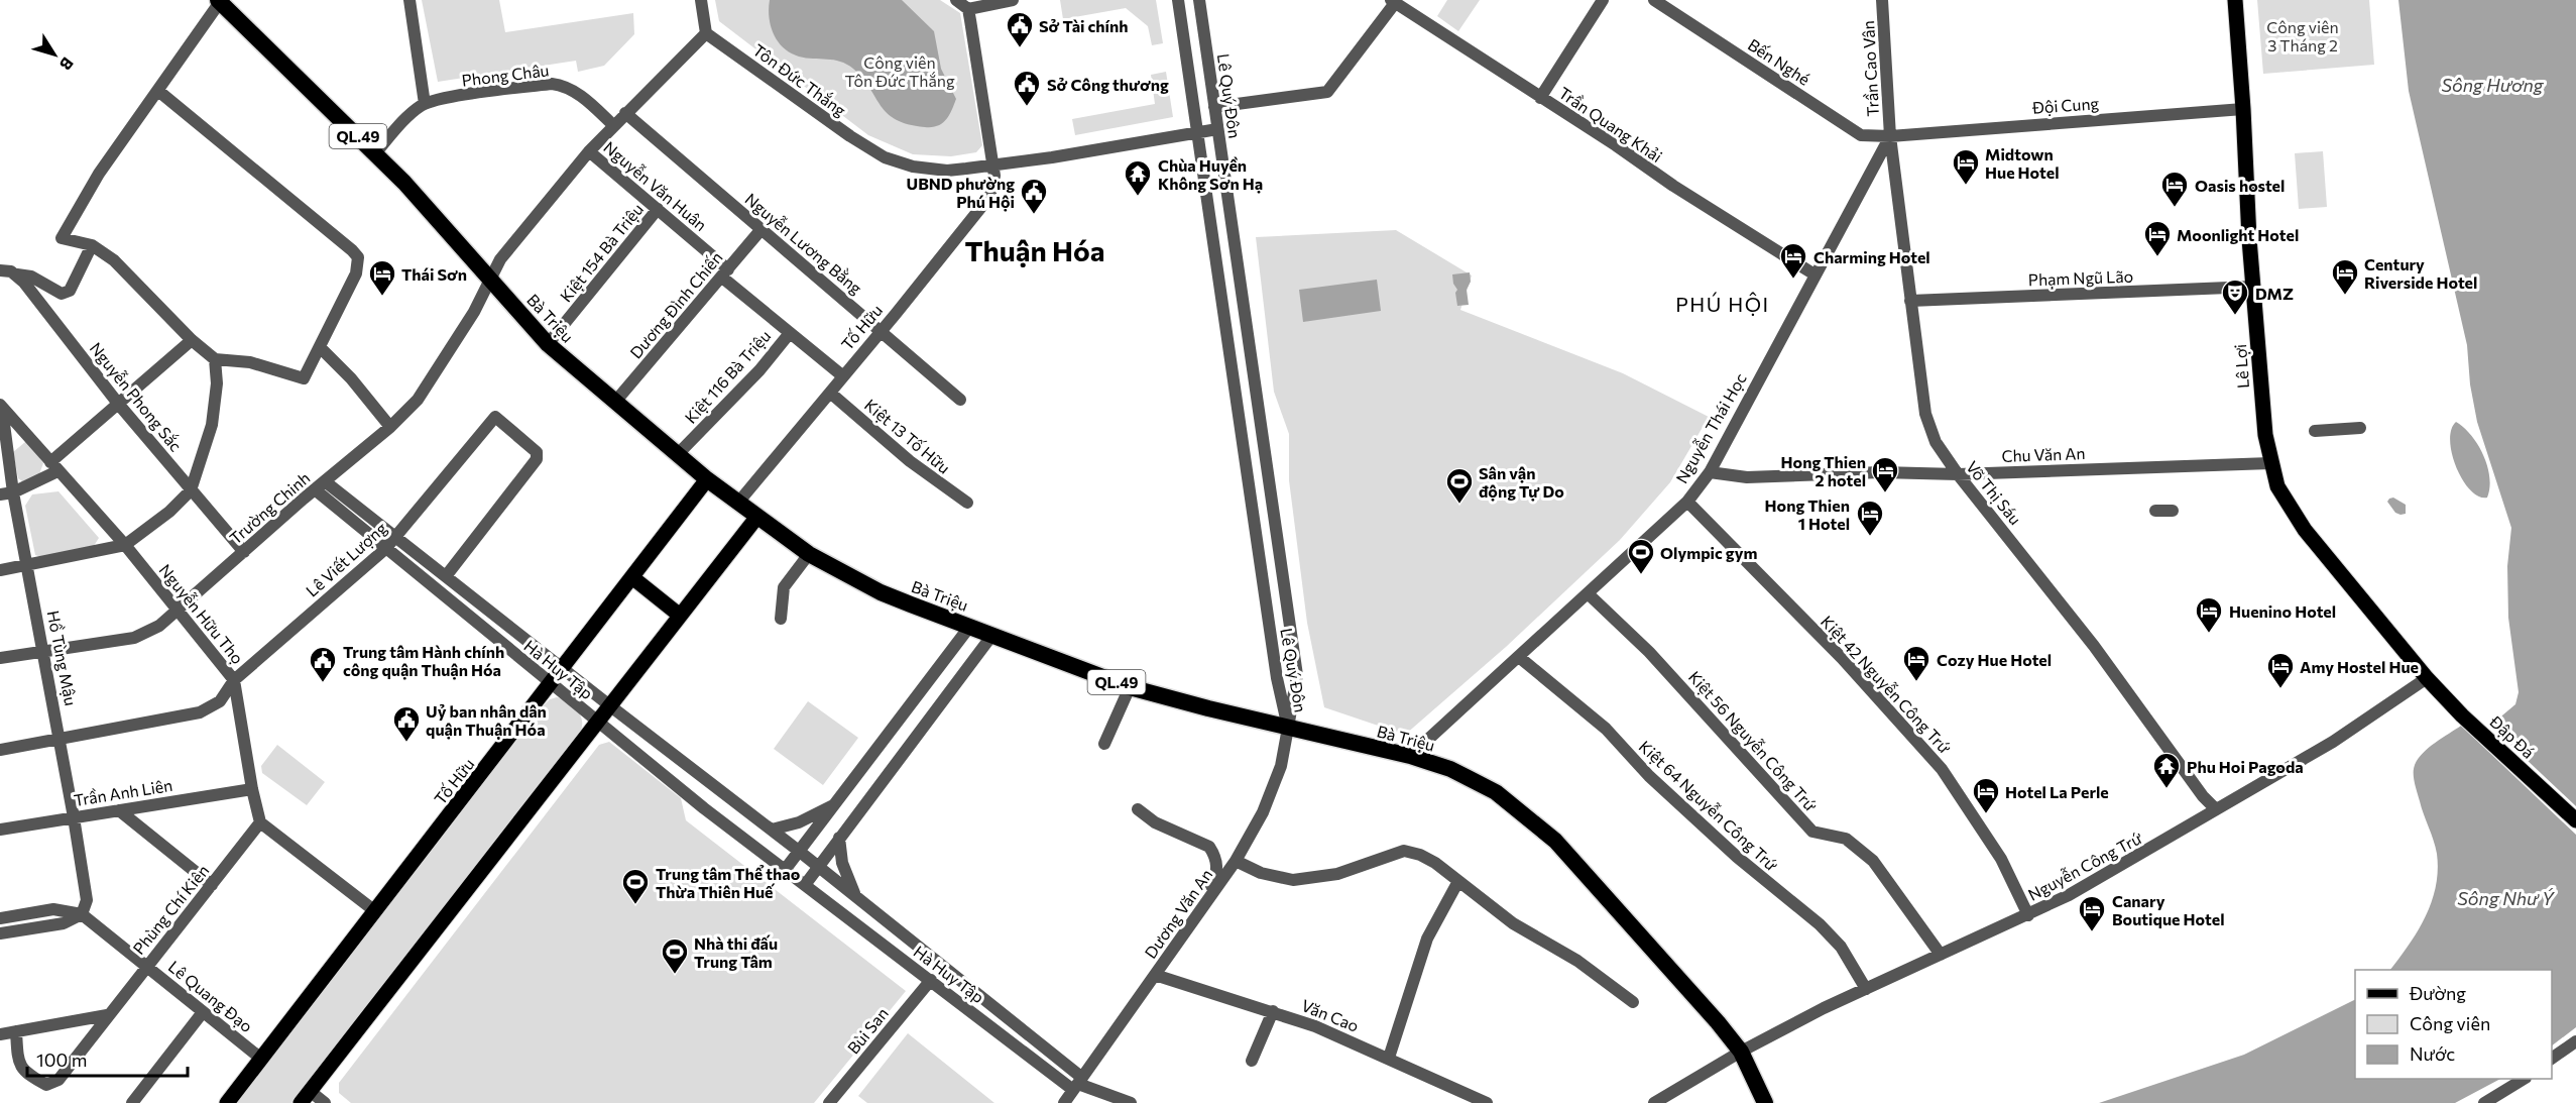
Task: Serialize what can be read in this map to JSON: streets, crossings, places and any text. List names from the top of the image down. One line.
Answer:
{"streets":{"highway":["QL.49","Bà Triệu"],"main road":["Tố Hữu","Lê Lợi","Đập Đá"],"street":["Bến Nghé","Trần Cao Vân","Phong Châu","Tôn Đức Thắng","Lê Quý Đôn","Đội Cung","Trần Quang Khải","Nguyễn Văn Huân","Nguyễn Lương Bằng","Kiệt 154 Bà Triệu","Phạm Ngũ Lão","Dương Đình Chiến","Kiệt 116 Bà Triệu","Nguyễn Phong Sắc","Nguyễn Thái Học","Kiệt 13 Tố Hữu","Chu Văn An","Võ Thị Sáu","Trường Chinh","Lê Viết Lượng","Nguyễn Hữu Thọ","Hồ Tùng Mậu","Hà Huy Tập","Kiệt 42 Nguyễn Công Trứ","Kiệt 56 Nguyễn Công Trứ","Trần Anh Liên","Kiệt 64 Nguyễn Công Trứ","Nguyễn Công Trứ","Phùng Chí Kiên","Dương Văn An","Lê Quang Đạo","Văn Cao","Bùi San"]},"crossings":[["Bến Nghé","Trần Cao Vân"],["Bến Nghé","Đội Cung"],["Bến Nghé","Nguyễn Thái Học"],["Bến Nghé","Võ Thị Sáu"],["Trần Cao Vân","Đội Cung"],["Trần Cao Vân","Nguyễn Thái Học"],["Trần Cao Vân","Võ Thị Sáu"],["Tôn Đức Thắng","Lê Quý Đôn"],["Tôn Đức Thắng","Tố Hữu"],["Lê Quý Đôn","Bà Triệu"],["Lê Quý Đôn","Dương Văn An"],["Đội Cung","Lê Lợi"],["Đội Cung","Nguyễn Thái Học"],["Đội Cung","Võ Thị Sáu"],["Trần Quang Khải","Nguyễn Thái Học"],["QL.49","Bà Triệu"],["QL.49","Nguyễn Công Trứ"],["Nguyễn Văn Huân","Kiệt 154 Bà Triệu"],["Nguyễn Văn Huân","Dương Đình Chiến"],["Nguyễn Văn Huân","Kiệt 116 Bà Triệu"],["Nguyễn Lương Bằng","Dương Đình Chiến"],["Nguyễn Lương Bằng","Tố Hữu"],["Kiệt 154 Bà Triệu","Bà Triệu"],["Phạm Ngũ Lão","Lê Lợi"],["Phạm Ngũ Lão","Võ Thị Sáu"],["Dương Đình Chiến","Bà Triệu"],["Dương Đình Chiến","Kiệt 116 Bà Triệu"],["Bà Triệu","Tố Hữu"],["Bà Triệu","Kiệt 116 Bà Triệu"],["Bà Triệu","Nguyễn Thái Học"],["Bà Triệu","Trường Chinh"],["Bà Triệu","Nguyễn Công Trứ"],["Bà Triệu","Dương Văn An"],["Tố Hữu","Kiệt 13 Tố Hữu"],["Tố Hữu","Hà Huy Tập"],["Tố Hữu","Lê Quang Đạo"],["Lê Lợi","Chu Văn An"],["Lê Lợi","Đập Đá"],["Lê Lợi","Nguyễn Công Trứ"],["Nguyễn Phong Sắc","Trường Chinh"],["Nguyễn Thái Học","Chu Văn An"],["Nguyễn Thái Học","Võ Thị Sáu"],["Nguyễn Thái Học","Kiệt 42 Nguyễn Công Trứ"],["Nguyễn Thái Học","Kiệt 56 Nguyễn Công Trứ"],["Nguyễn Thái Học","Kiệt 64 Nguyễn Công Trứ"],["Chu Văn An","Võ Thị Sáu"],["Võ Thị Sáu","Nguyễn Công Trứ"],["Trường Chinh","Nguyễn Hữu Thọ"],["Trường Chinh","Hồ Tùng Mậu"],["Trường Chinh","Hà Huy Tập"],["Lê Viết Lượng","Nguyễn Hữu Thọ"],["Lê Viết Lượng","Hồ Tùng Mậu"],["Lê Viết Lượng","Hà Huy Tập"],["Nguyễn Hữu Thọ","Hồ Tùng Mậu"],["Nguyễn Hữu Thọ","Trần Anh Liên"],["Nguyễn Hữu Thọ","Phùng Chí Kiên"],["Hồ Tùng Mậu","Trần Anh Liên"],["Hồ Tùng Mậu","Lê Quang Đạo"],["Hà Huy Tập","Dương Văn An"],["Hà Huy Tập","Bùi San"],["Kiệt 42 Nguyễn Công Trứ","Nguyễn Công Trứ"],["Đập Đá","Nguyễn Công Trứ"],["Kiệt 56 Nguyễn Công Trứ","Nguyễn Công Trứ"],["Kiệt 64 Nguyễn Công Trứ","Nguyễn Công Trứ"],["Phùng Chí Kiên","Lê Quang Đạo"],["Dương Văn An","Văn Cao"]],"districts":["Thuận Hóa","PHÚ HỘI"],"water":["Sông Hương","Sông Như Ý"],"parks":["Công viên 3 Tháng 2","Công viên Tôn Đức Thắng"],"places":{"public building":["Sở Tài chính","Sở Công thương","UBND phường Phú Hội","Trung tâm Hành chính công quận Thuận Hóa","Uỷ ban nhân dân quận Thuận Hóa"],"hotel":["Midtown Hue Hotel","Oasis hostel","Moonlight Hotel","Charming Hotel","Century Riverside Hotel","Thái Sơn","Hong Thien 2 hotel","Hong Thien 1 Hotel","Huenino Hotel","Cozy Hue Hotel","Amy Hostel Hue","Hotel La Perle","Canary Boutique Hotel"],"temple":["Chùa Huyền Không Sơn Hạ","Phu Hoi Pagoda"],"theatre":["DMZ"],"sports":["Sân vận động Tự Do","Olympic gym","Trung tâm Thể thao Thừa Thiên Huế","Nhà thi đấu Trung Tâm"]},"legend":["Đường","Công viên","Nước"],"scale_bar":"100 m","north":"bottom right"}
